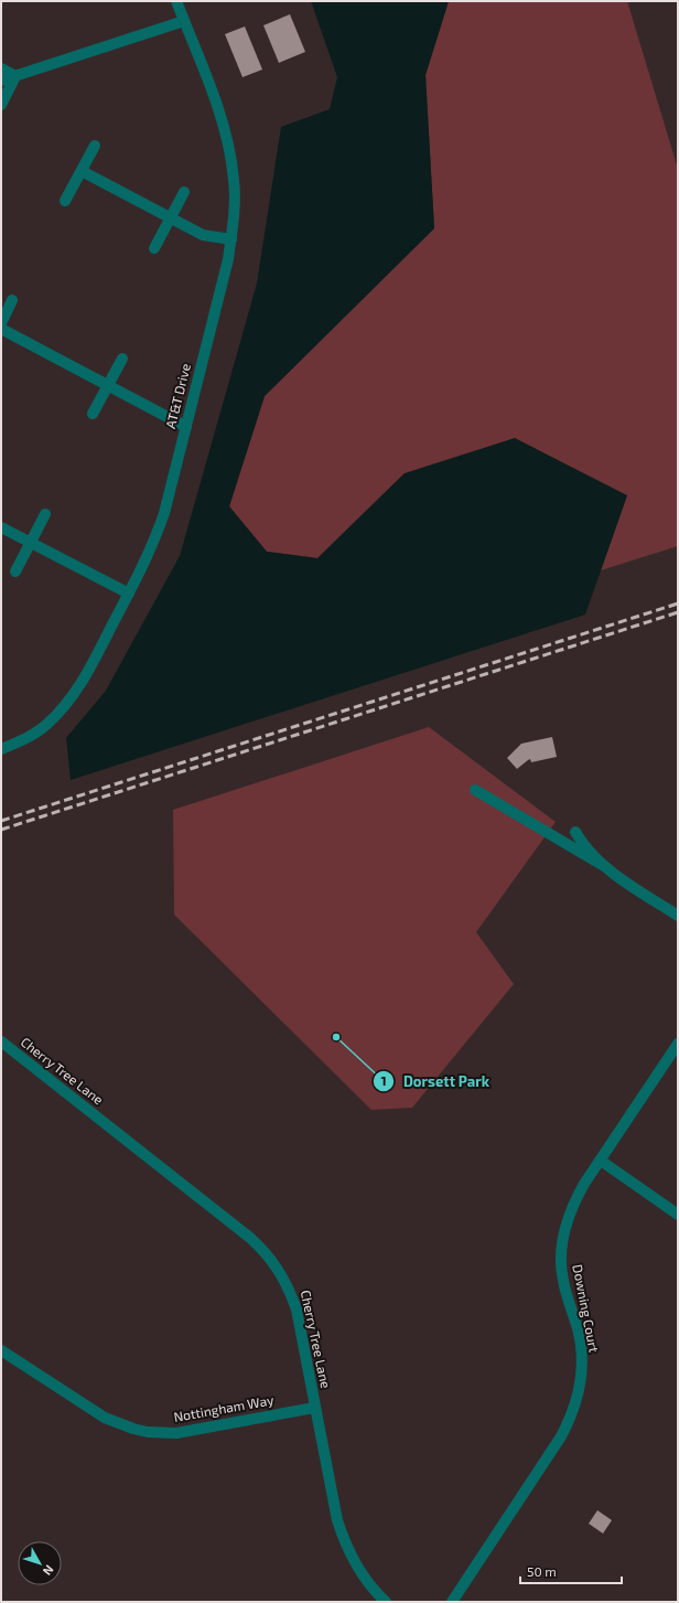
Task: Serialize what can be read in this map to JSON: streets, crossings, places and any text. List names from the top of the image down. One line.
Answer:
{"streets":{"street":["AT&T Drive","Cherry Tree Lane","Downing Court","Nottingham Way"]},"crossings":[["Cherry Tree Lane","Nottingham Way"]],"places":["Dorsett Park"],"scale_bar":"50 m","north":"bottom right"}
